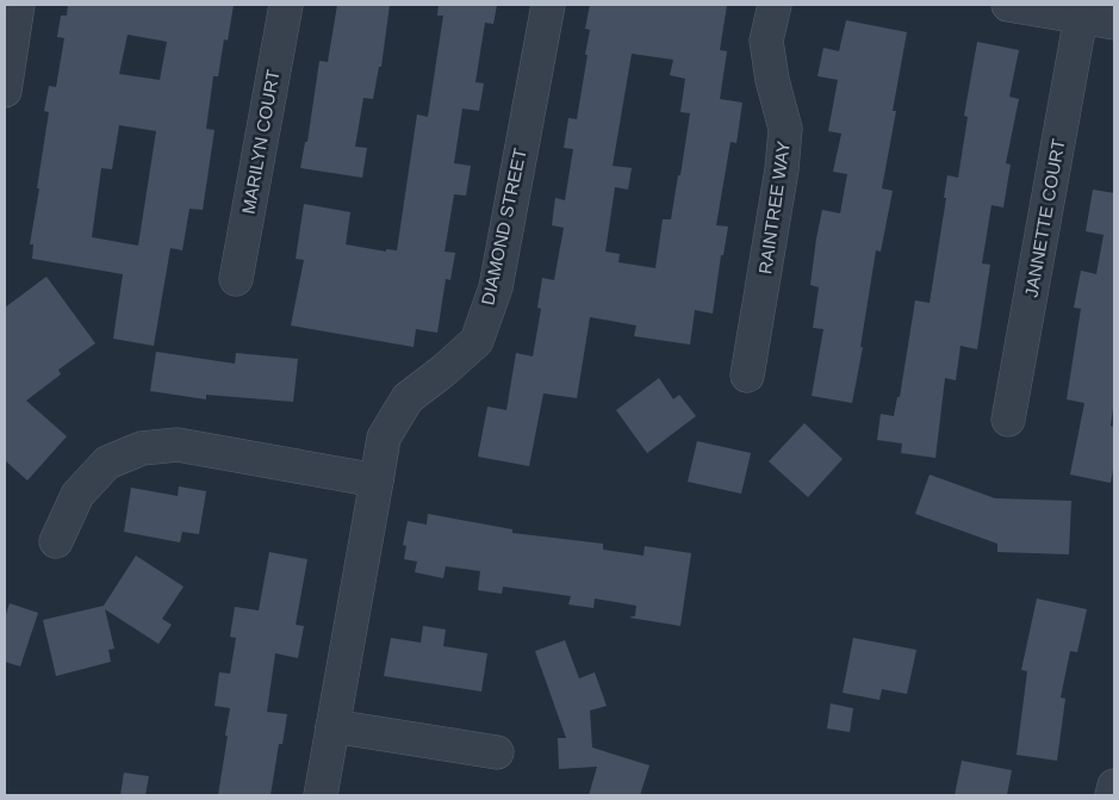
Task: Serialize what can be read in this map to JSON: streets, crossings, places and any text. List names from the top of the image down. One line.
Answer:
{"streets":{"street":["MARILYN COURT","RAINTREE WAY","JANNETTE COURT","DIAMOND STREET"]}}
